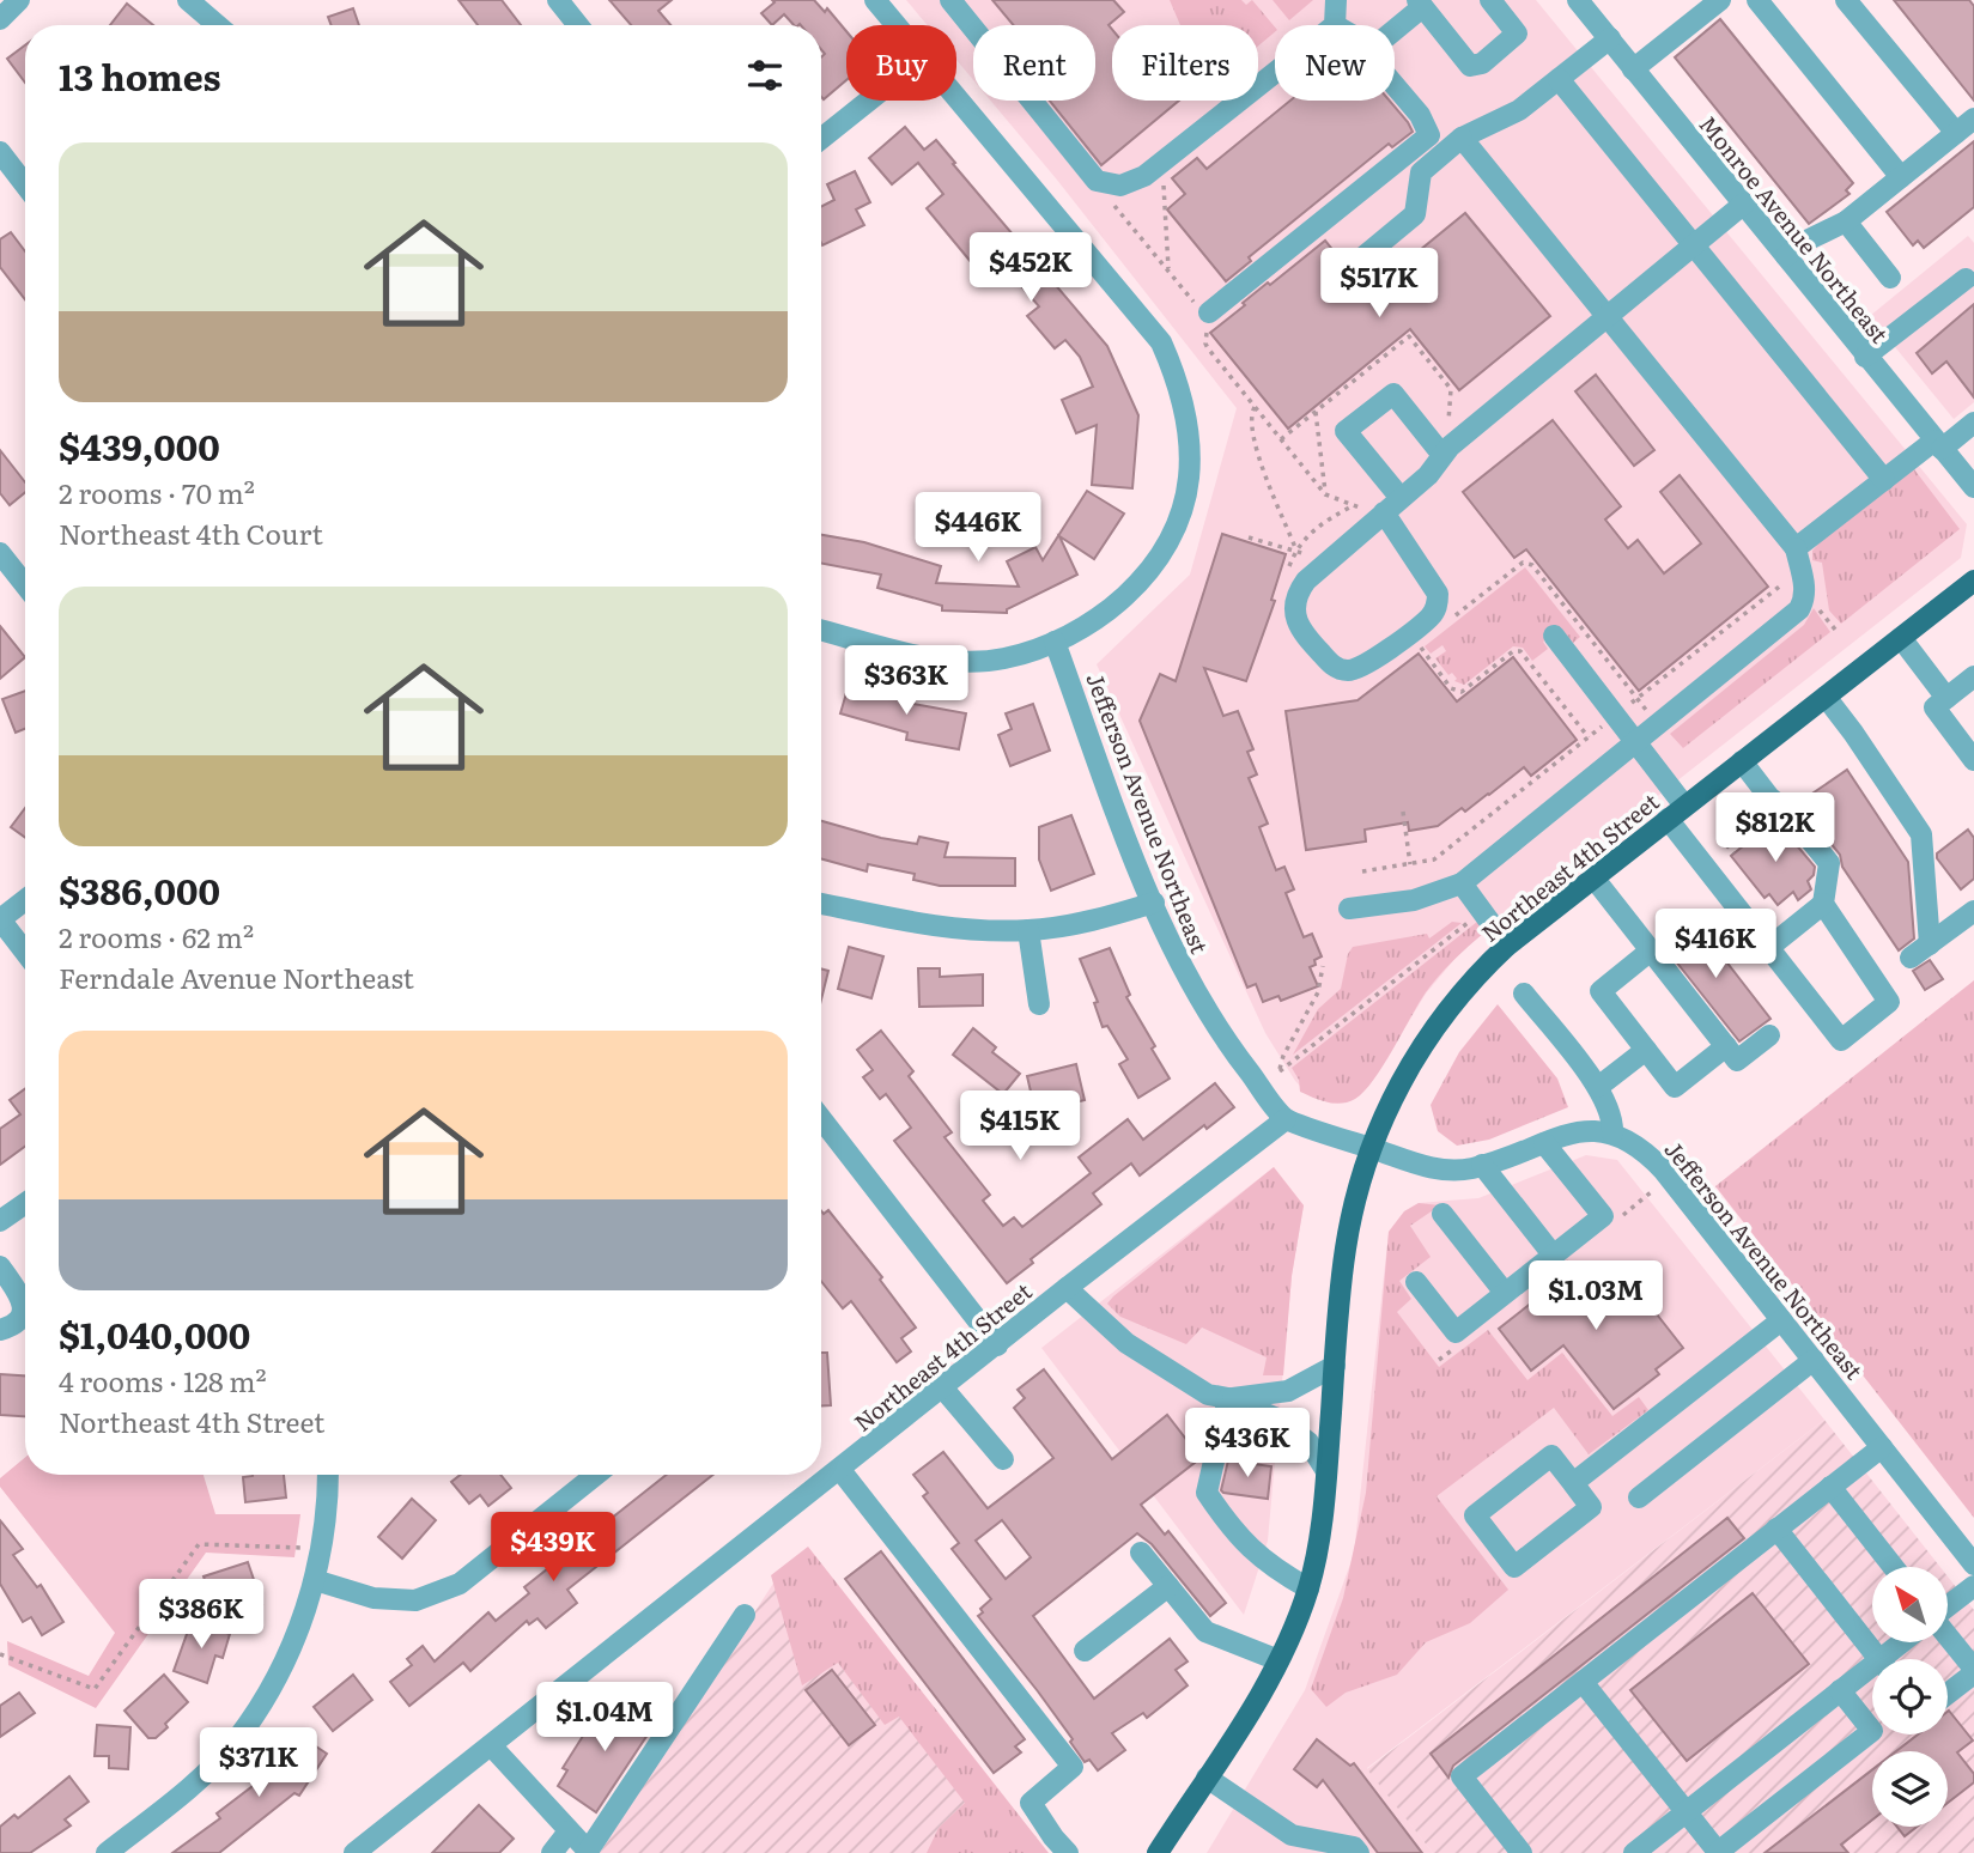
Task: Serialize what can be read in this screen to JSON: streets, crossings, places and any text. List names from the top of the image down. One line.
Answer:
{"streets":{"main road":["Northeast 4th Street"],"street":["Monroe Avenue Northeast","Jefferson Avenue Northeast"]},"crossings":[["Jefferson Avenue Northeast","Northeast 4th Street"]],"north":"top left","page":{"chip":["Buy","Rent","Filters","New"],"heading":"13 homes","list":[{"name":"$439,000","note":"2 rooms · 70 m² · Northeast 4th Court"},{"name":"$386,000","note":"2 rooms · 62 m² · Ferndale Avenue Northeast"},{"name":"$1,040,000","note":"4 rooms · 128 m² · Northeast 4th Street"}],"price":["$452K","$517K","$446K","$363K","$812K","$416K","$415K","$1.03M","$436K","$439K","$386K","$1.04M","$371K"]}}
